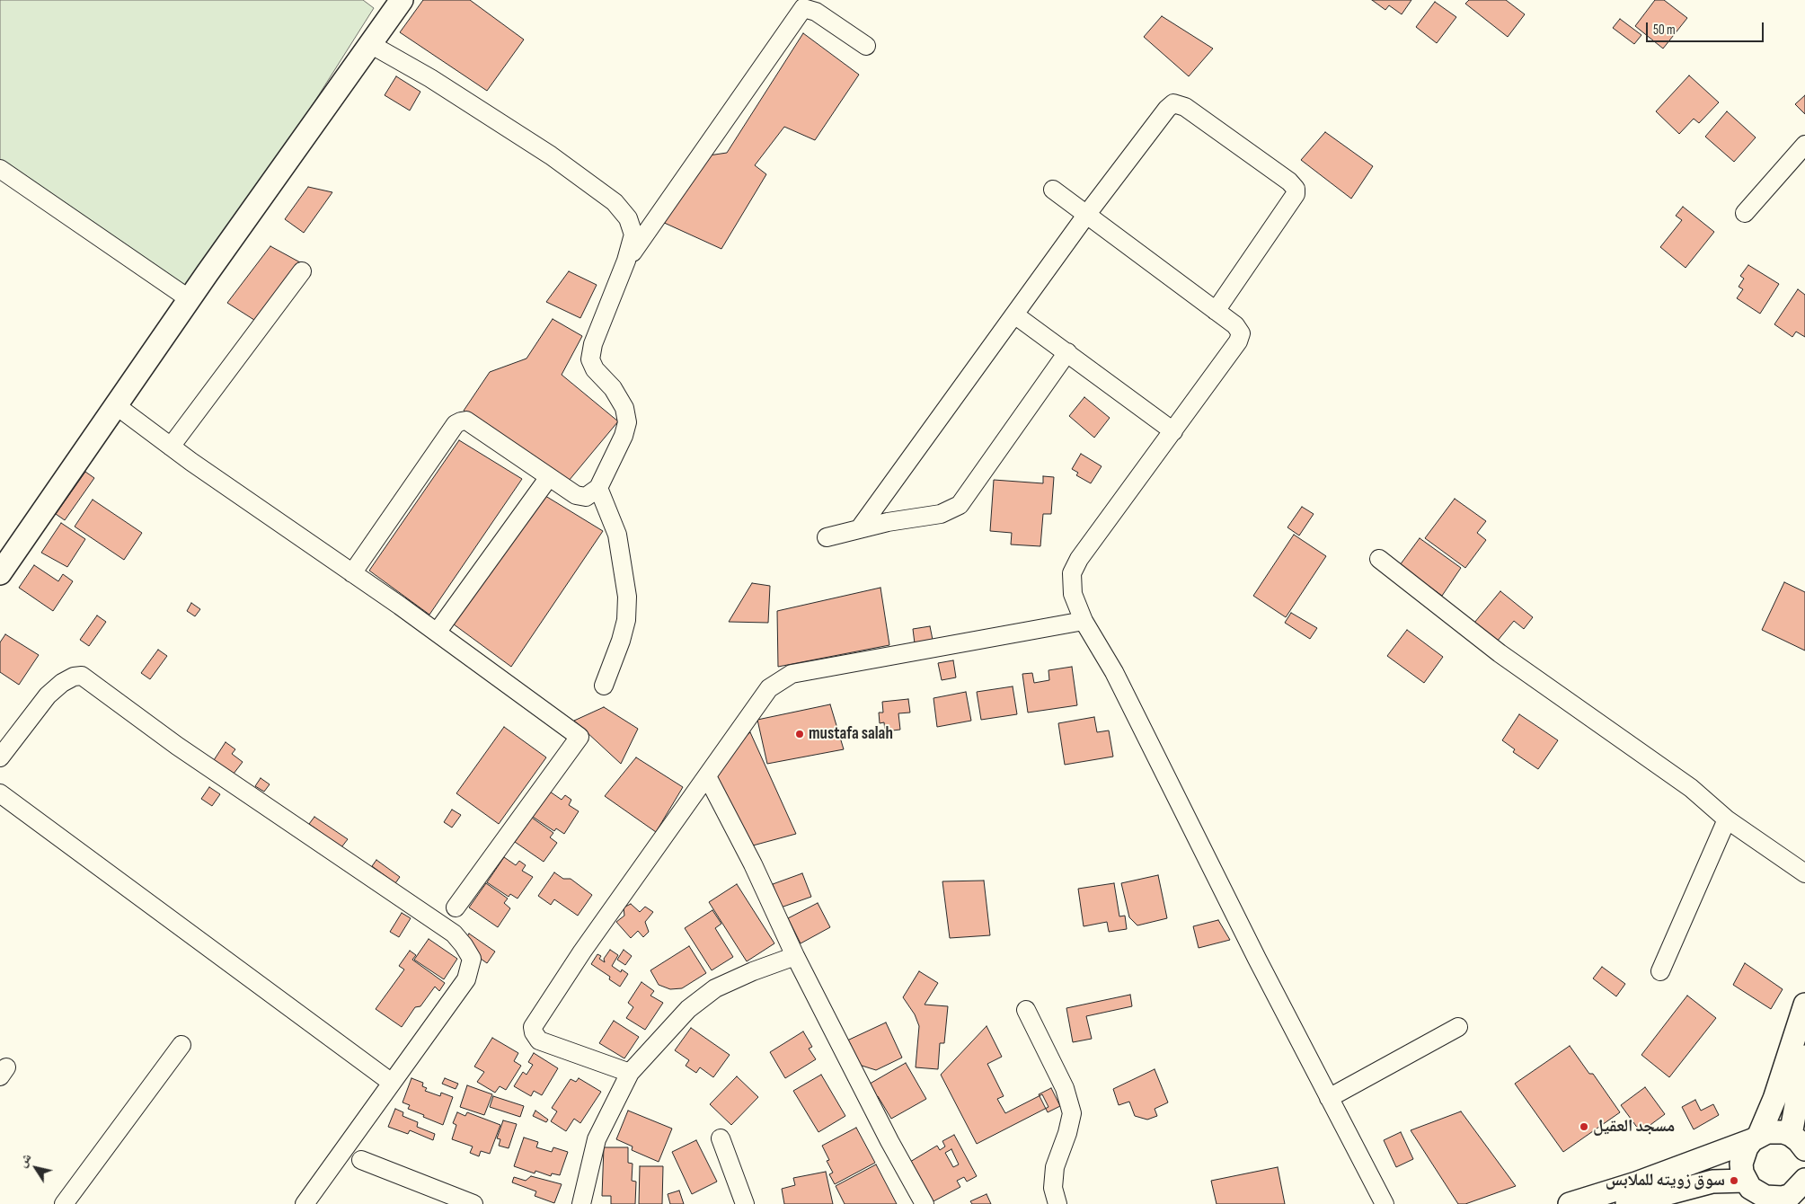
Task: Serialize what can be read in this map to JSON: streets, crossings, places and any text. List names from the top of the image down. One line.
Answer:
{"places":["mustafa salah","مسجد العقيل","سوق زويته للملابس"],"scale_bar":"50 m","north":"top left"}
